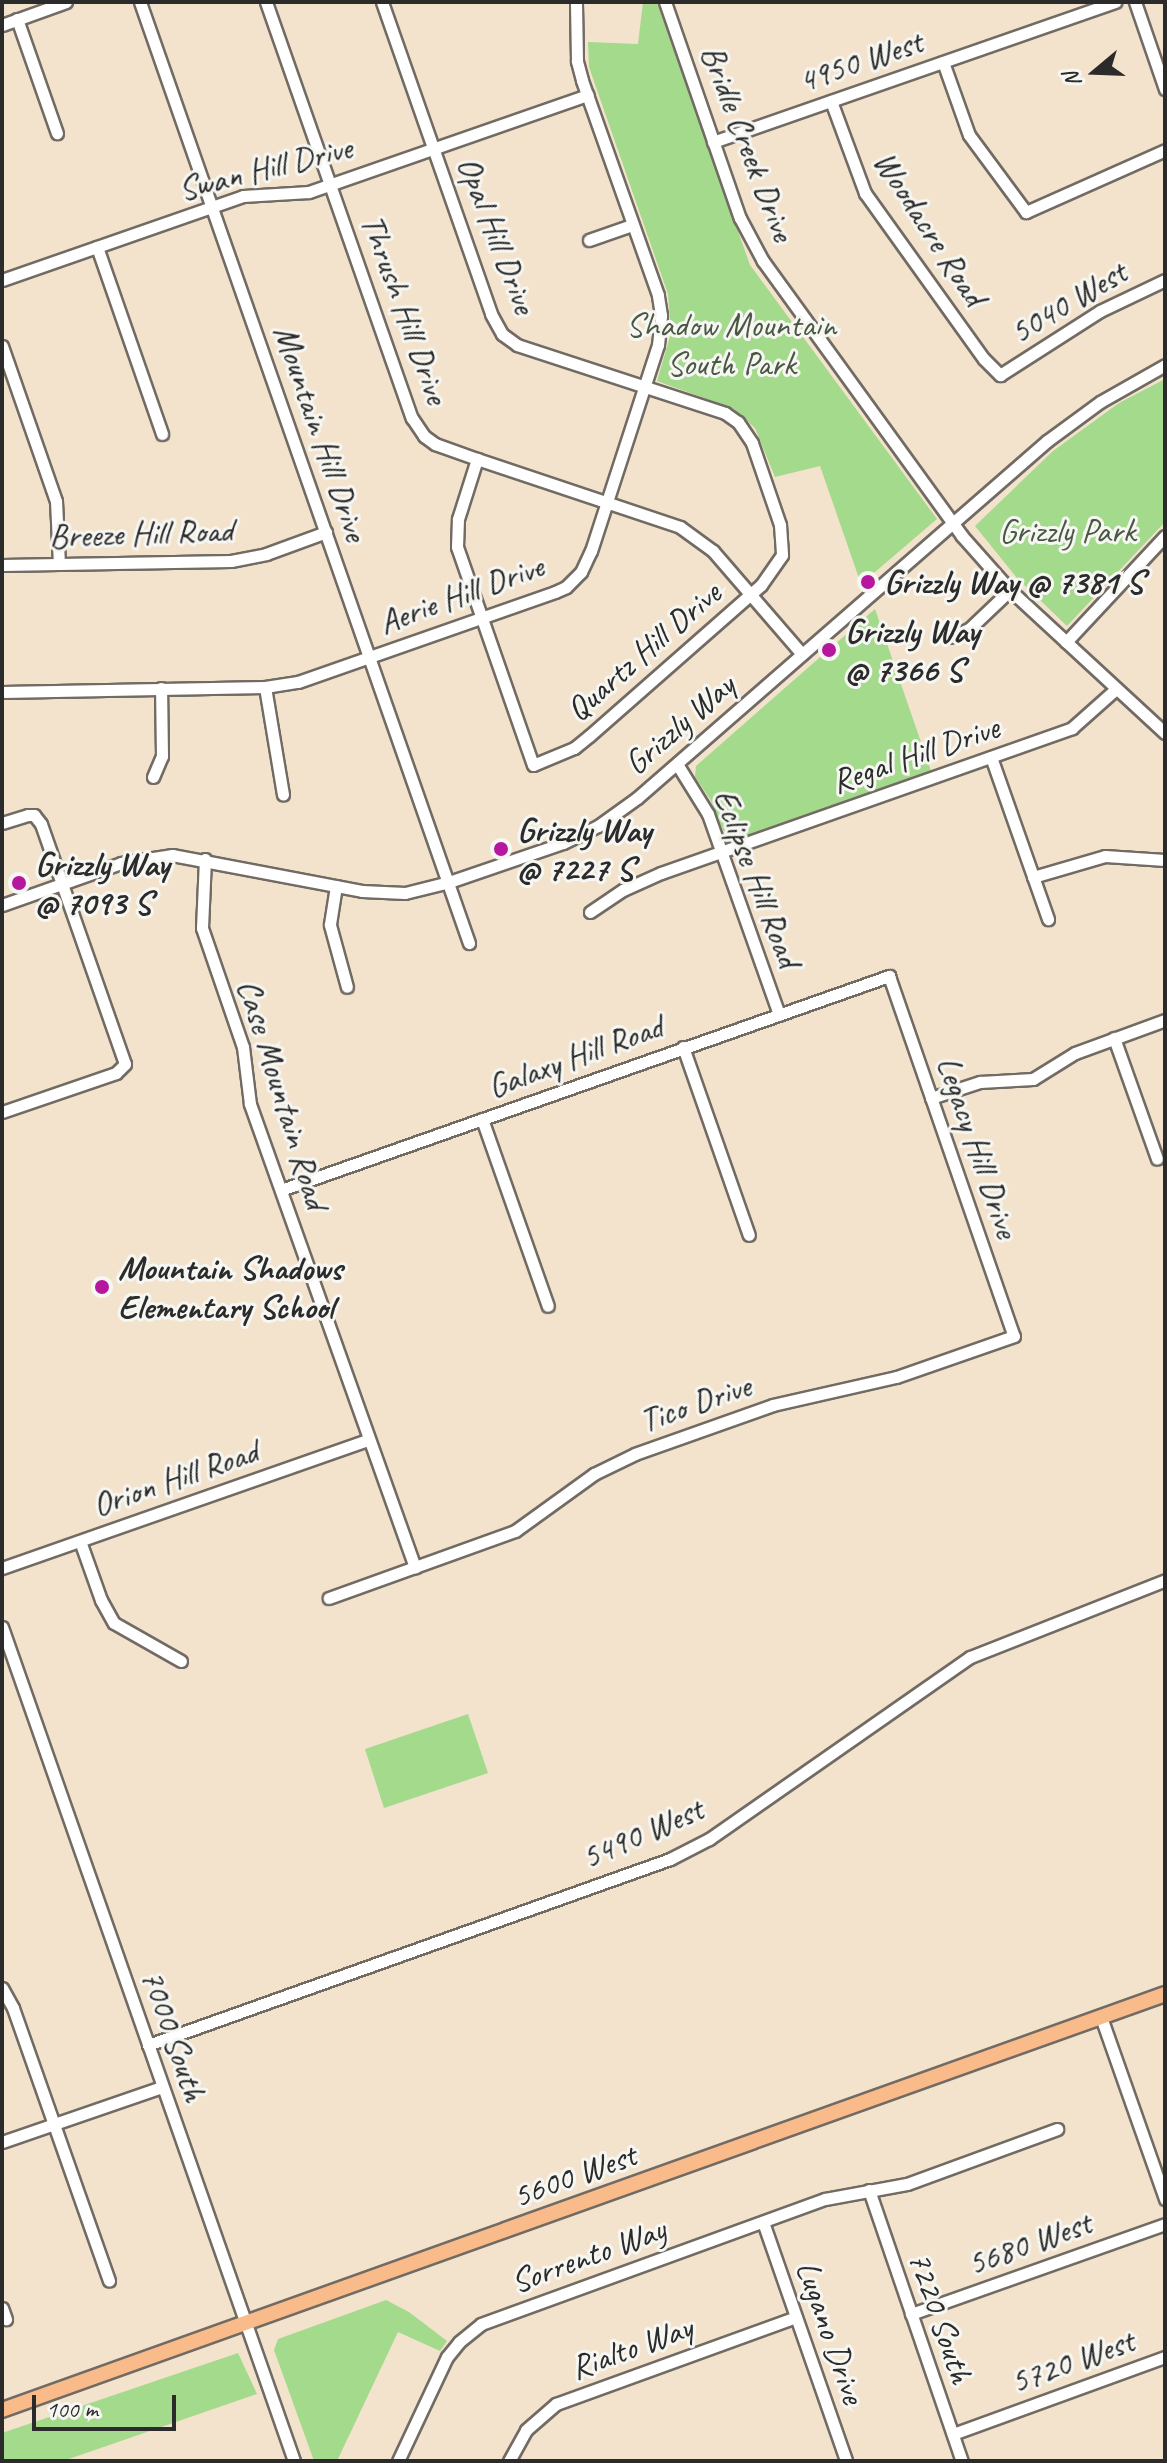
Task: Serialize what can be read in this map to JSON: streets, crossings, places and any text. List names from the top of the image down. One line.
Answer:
{"streets":{"main road":["5600 West"],"street":["4950 West","Bridle Creek Drive","Swan Hill Drive","Woodacre Road","Opal Hill Drive","5040 West","Thrush Hill Drive","Mountain Hill Drive","Breeze Hill Road","Aerie Hill Drive","Quartz Hill Drive","Grizzly Way","Regal Hill Drive","Eclipse Hill Road","Galaxy Hill Road","Case Mountain Road","Legacy Hill Drive","Tico Drive","Orion Hill Road","5490 West","7000 South","5680 West","Sorrento Way","7220 South","Lugano Drive","Rialto Way","5720 West"]},"crossings":[["4950 West","Bridle Creek Drive"],["4950 West","Woodacre Road"],["Bridle Creek Drive","Grizzly Way"],["Bridle Creek Drive","Regal Hill Drive"],["Swan Hill Drive","Opal Hill Drive"],["Swan Hill Drive","Thrush Hill Drive"],["Swan Hill Drive","Mountain Hill Drive"],["Swan Hill Drive","Aerie Hill Drive"],["Woodacre Road","5040 West"],["Opal Hill Drive","Aerie Hill Drive"],["Opal Hill Drive","Quartz Hill Drive"],["Thrush Hill Drive","Aerie Hill Drive"],["Thrush Hill Drive","Quartz Hill Drive"],["Thrush Hill Drive","Grizzly Way"],["Mountain Hill Drive","Breeze Hill Road"],["Mountain Hill Drive","Aerie Hill Drive"],["Mountain Hill Drive","Grizzly Way"],["Aerie Hill Drive","Quartz Hill Drive"],["Grizzly Way","Eclipse Hill Road"],["Grizzly Way","Case Mountain Road"],["Regal Hill Drive","Eclipse Hill Road"],["Eclipse Hill Road","Galaxy Hill Road"],["Galaxy Hill Road","Case Mountain Road"],["Galaxy Hill Road","Legacy Hill Drive"],["Case Mountain Road","Tico Drive"],["Case Mountain Road","Orion Hill Road"],["Legacy Hill Drive","Tico Drive"],["5490 West","7000 South"],["7000 South","5600 West"],["5680 West","7220 South"],["Sorrento Way","7220 South"],["Sorrento Way","Lugano Drive"],["7220 South","5720 West"],["Lugano Drive","Rialto Way"]],"parks":["Shadow Mountain South Park","Grizzly Park"],"places":["Grizzly Way @ 7381 S","Grizzly Way @ 7366 S","Grizzly Way @ 7227 S","Grizzly Way @ 7093 S","Mountain Shadows Elementary School"],"scale_bar":"100 m","north":"left"}
